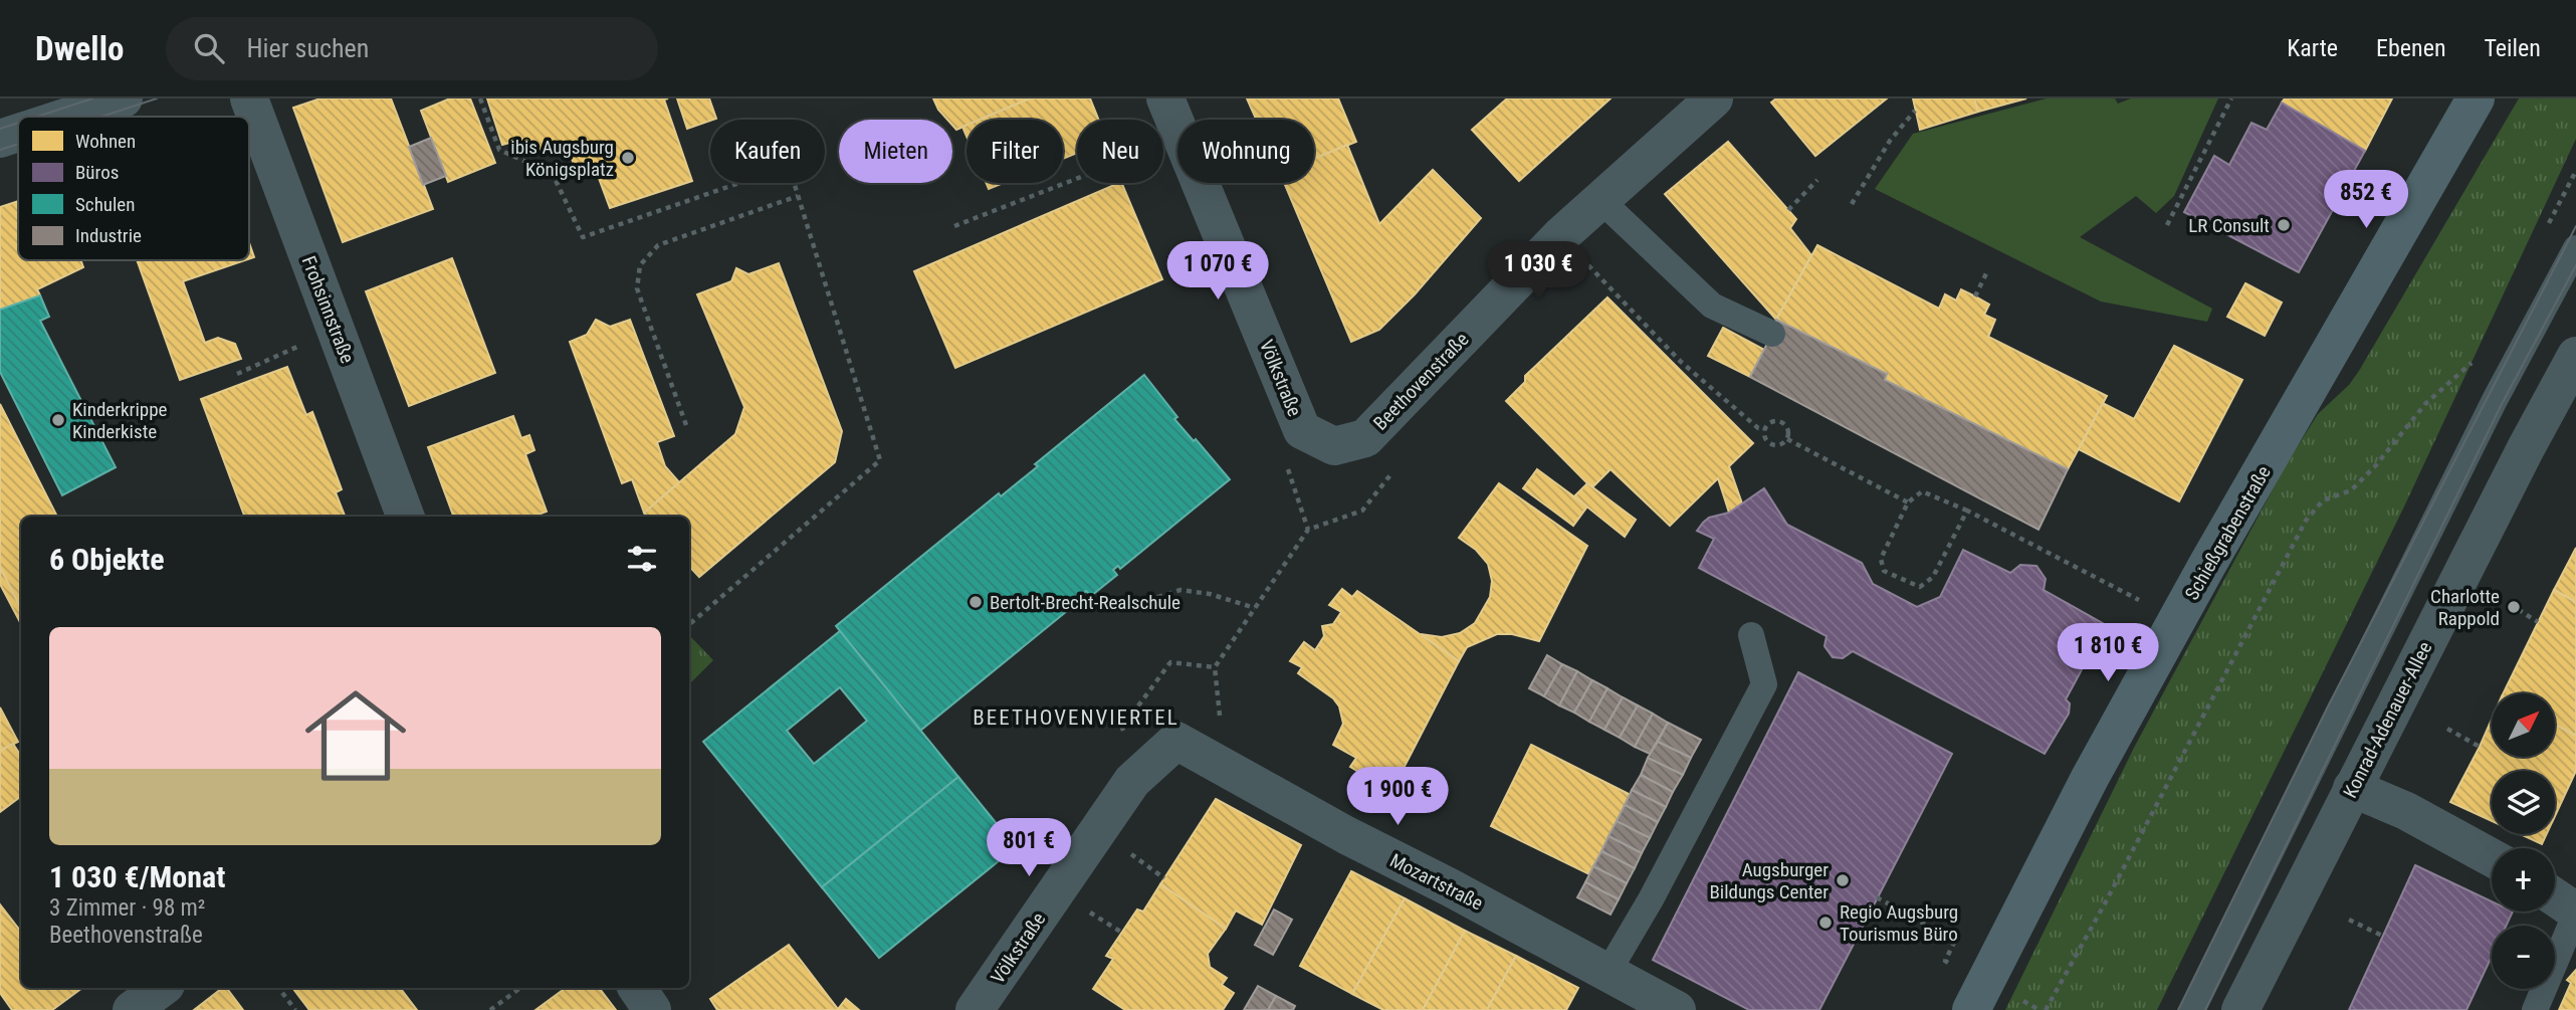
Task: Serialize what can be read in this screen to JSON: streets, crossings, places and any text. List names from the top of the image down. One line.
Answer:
{"streets":{"main road":["Schießgrabenstraße"],"street":["Frohsinnstraße","Völkstraße","Beethovenstraße","Konrad-Adenauer-Allee","Mozartstraße"]},"crossings":[["Völkstraße","Beethovenstraße"],["Völkstraße","Mozartstraße"]],"districts":["BEETHOVENVIERTEL"],"places":["ibis Augsburg Königsplatz","LR Consult","Kinderkrippe Kinderkiste","Bertolt-Brecht-Realschule","Charlotte Rappold","Augsburger Bildungs Center","Regio Augsburg Tourismus Büro"],"legend":["Wohnen","Büros","Schulen","Industrie"],"north":"top right","page":{"header":"Dwello","search":"Hier suchen","nav":["Karte","Ebenen","Teilen"],"chip":["Kaufen","Mieten","Filter","Neu","Wohnung"],"price":["852 €","1 070 €","1 030 €","1 810 €","1 900 €","801 €"],"heading":"6 Objekte","list":[{"name":"1 030 €/Monat","note":"3 Zimmer · 98 m² · Beethovenstraße"}],"map_buttons":["+","−"]}}
